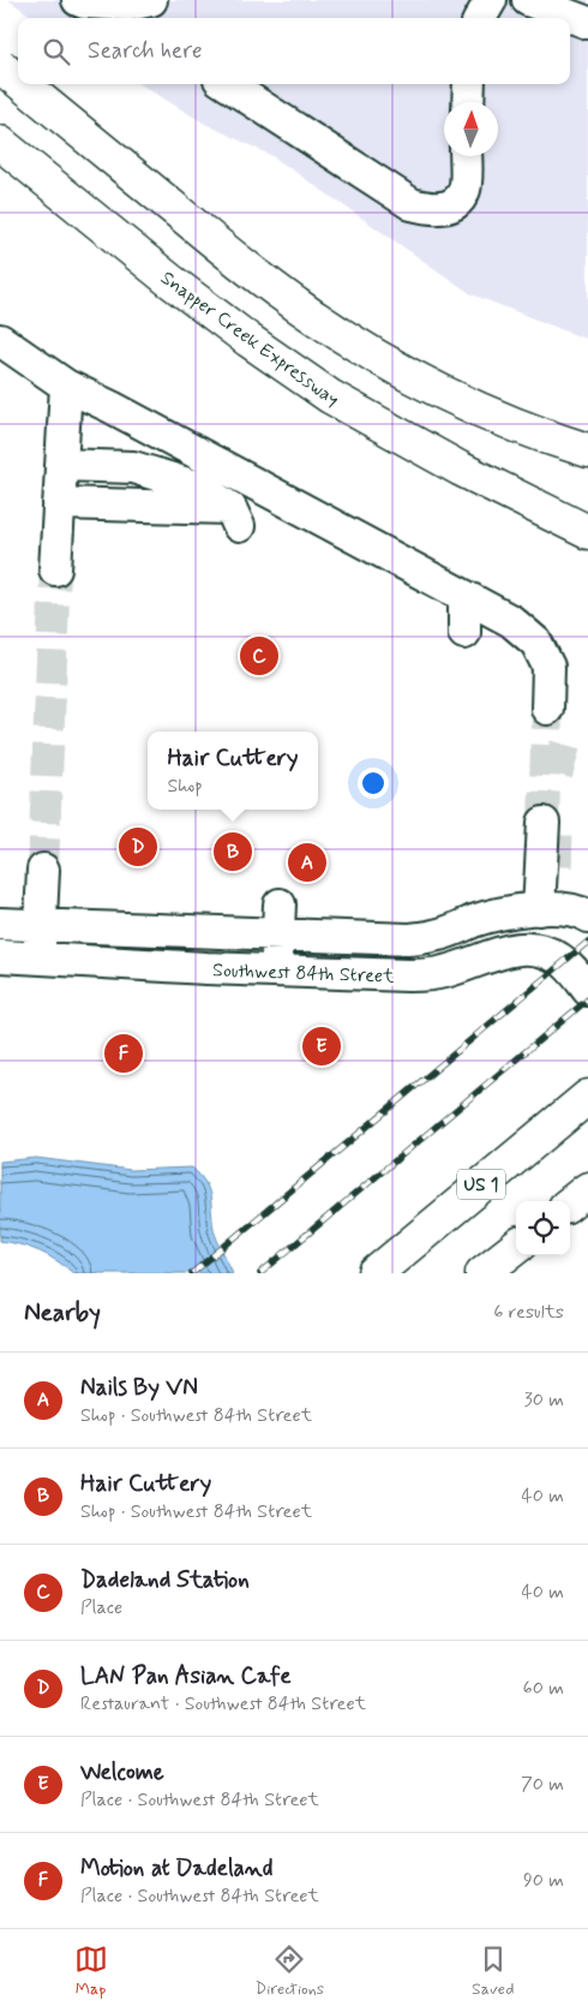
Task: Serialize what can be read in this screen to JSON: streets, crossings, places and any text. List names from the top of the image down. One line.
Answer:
{"streets":{"highway":["Snapper Creek Expressway","US 1"],"street":["Southwest 84th Street"]},"north":"top","page":{"search":"Search here","pins":["C","D","B","A","E","F"],"popup":["Hair Cuttery","Shop"],"heading":["Nearby","6 results"],"list":[{"mark":"A","name":"Nails By VN","note":"Shop · Southwest 84th Street","value":"30 m"},{"mark":"B","name":"Hair Cuttery","note":"Shop · Southwest 84th Street","value":"40 m"},{"mark":"C","name":"Dadeland Station","note":"Place","value":"40 m"},{"mark":"D","name":"LAN Pan Asian Cafe","note":"Restaurant · Southwest 84th Street","value":"60 m"},{"mark":"E","name":"Welcome","note":"Place · Southwest 84th Street","value":"70 m"},{"mark":"F","name":"Motion at Dadeland","note":"Place · Southwest 84th Street","value":"90 m"}],"nav":["Map","Directions","Saved"]}}
